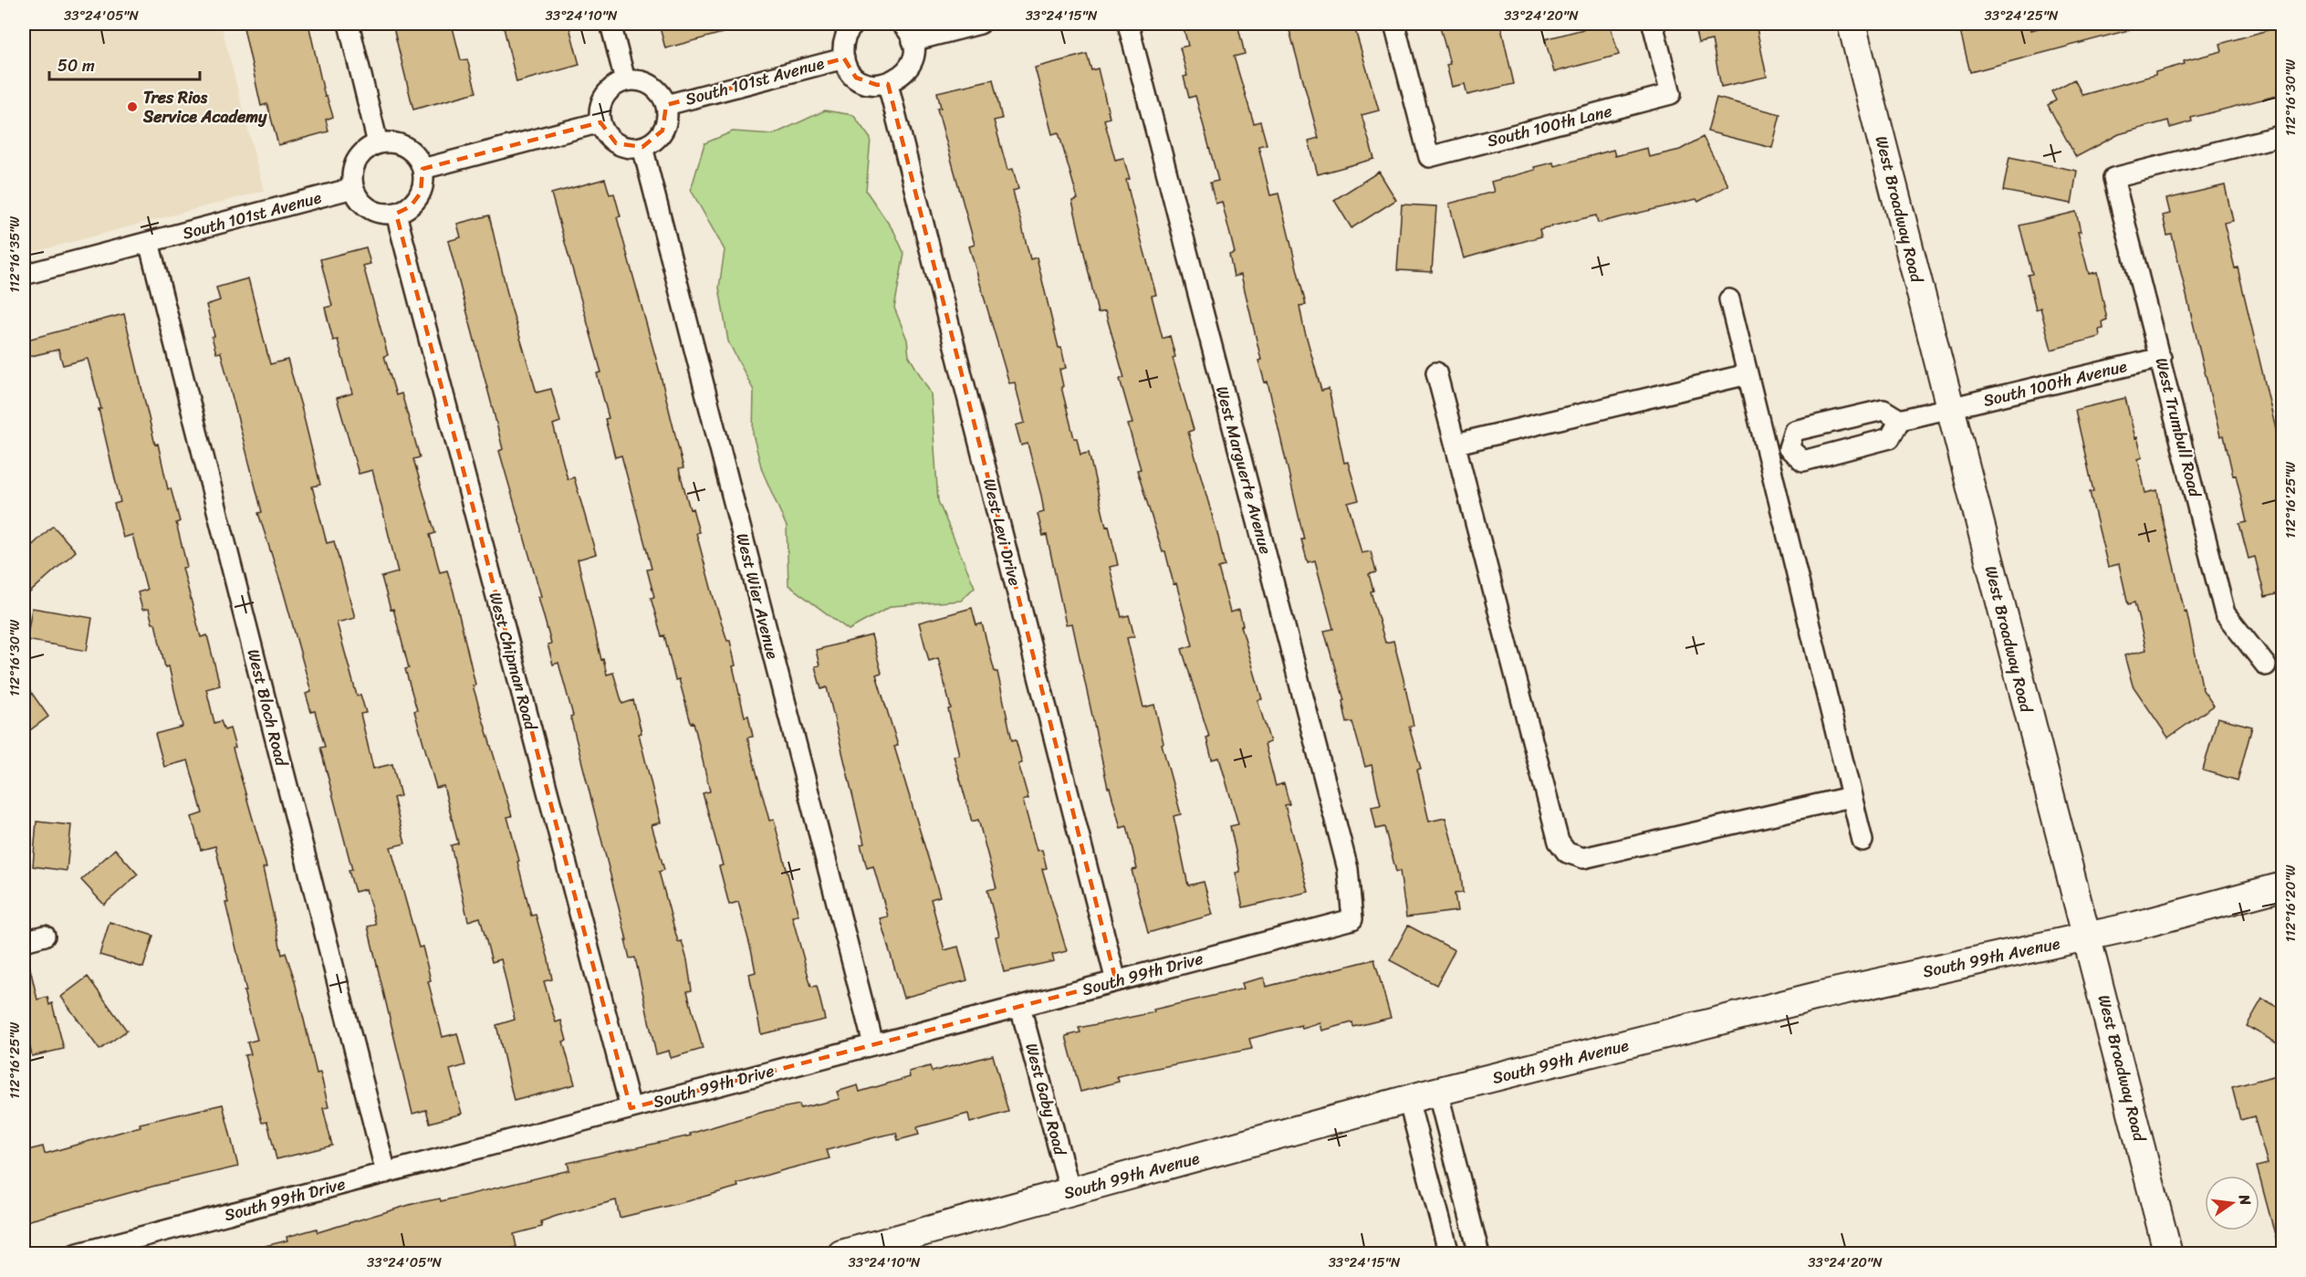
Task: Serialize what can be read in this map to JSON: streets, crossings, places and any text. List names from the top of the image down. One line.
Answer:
{"streets":{"main road":["West Broadway Road","South 99th Avenue"],"street":["South 101st Avenue","South 100th Lane","South 100th Avenue","West Trumbull Road","West Marguerte Avenue","West Levi Drive","West Wier Avenue","West Chipman Road","West Bloch Road","South 99th Drive","West Gaby Road"]},"crossings":[["South 101st Avenue","West Wier Avenue"],["South 101st Avenue","West Chipman Road"],["South 101st Avenue","West Bloch Road"],["West Broadway Road","South 100th Avenue"],["West Broadway Road","South 99th Avenue"],["South 100th Avenue","West Trumbull Road"],["West Marguerte Avenue","South 99th Drive"],["West Levi Drive","South 99th Drive"],["West Wier Avenue","South 99th Drive"],["West Chipman Road","South 99th Drive"],["West Bloch Road","South 99th Drive"],["South 99th Avenue","West Gaby Road"],["South 99th Drive","West Gaby Road"]],"places":["Tres Rios Service Academy"],"scale_bar":"50 m","north":"right","coordinates":["33°24'05\"N","33°24'10\"N","33°24'15\"N","33°24'20\"N","33°24'25\"N","112°16'30\"W","112°16'35\"W","112°16'25\"W","112°16'20\"W"]}
